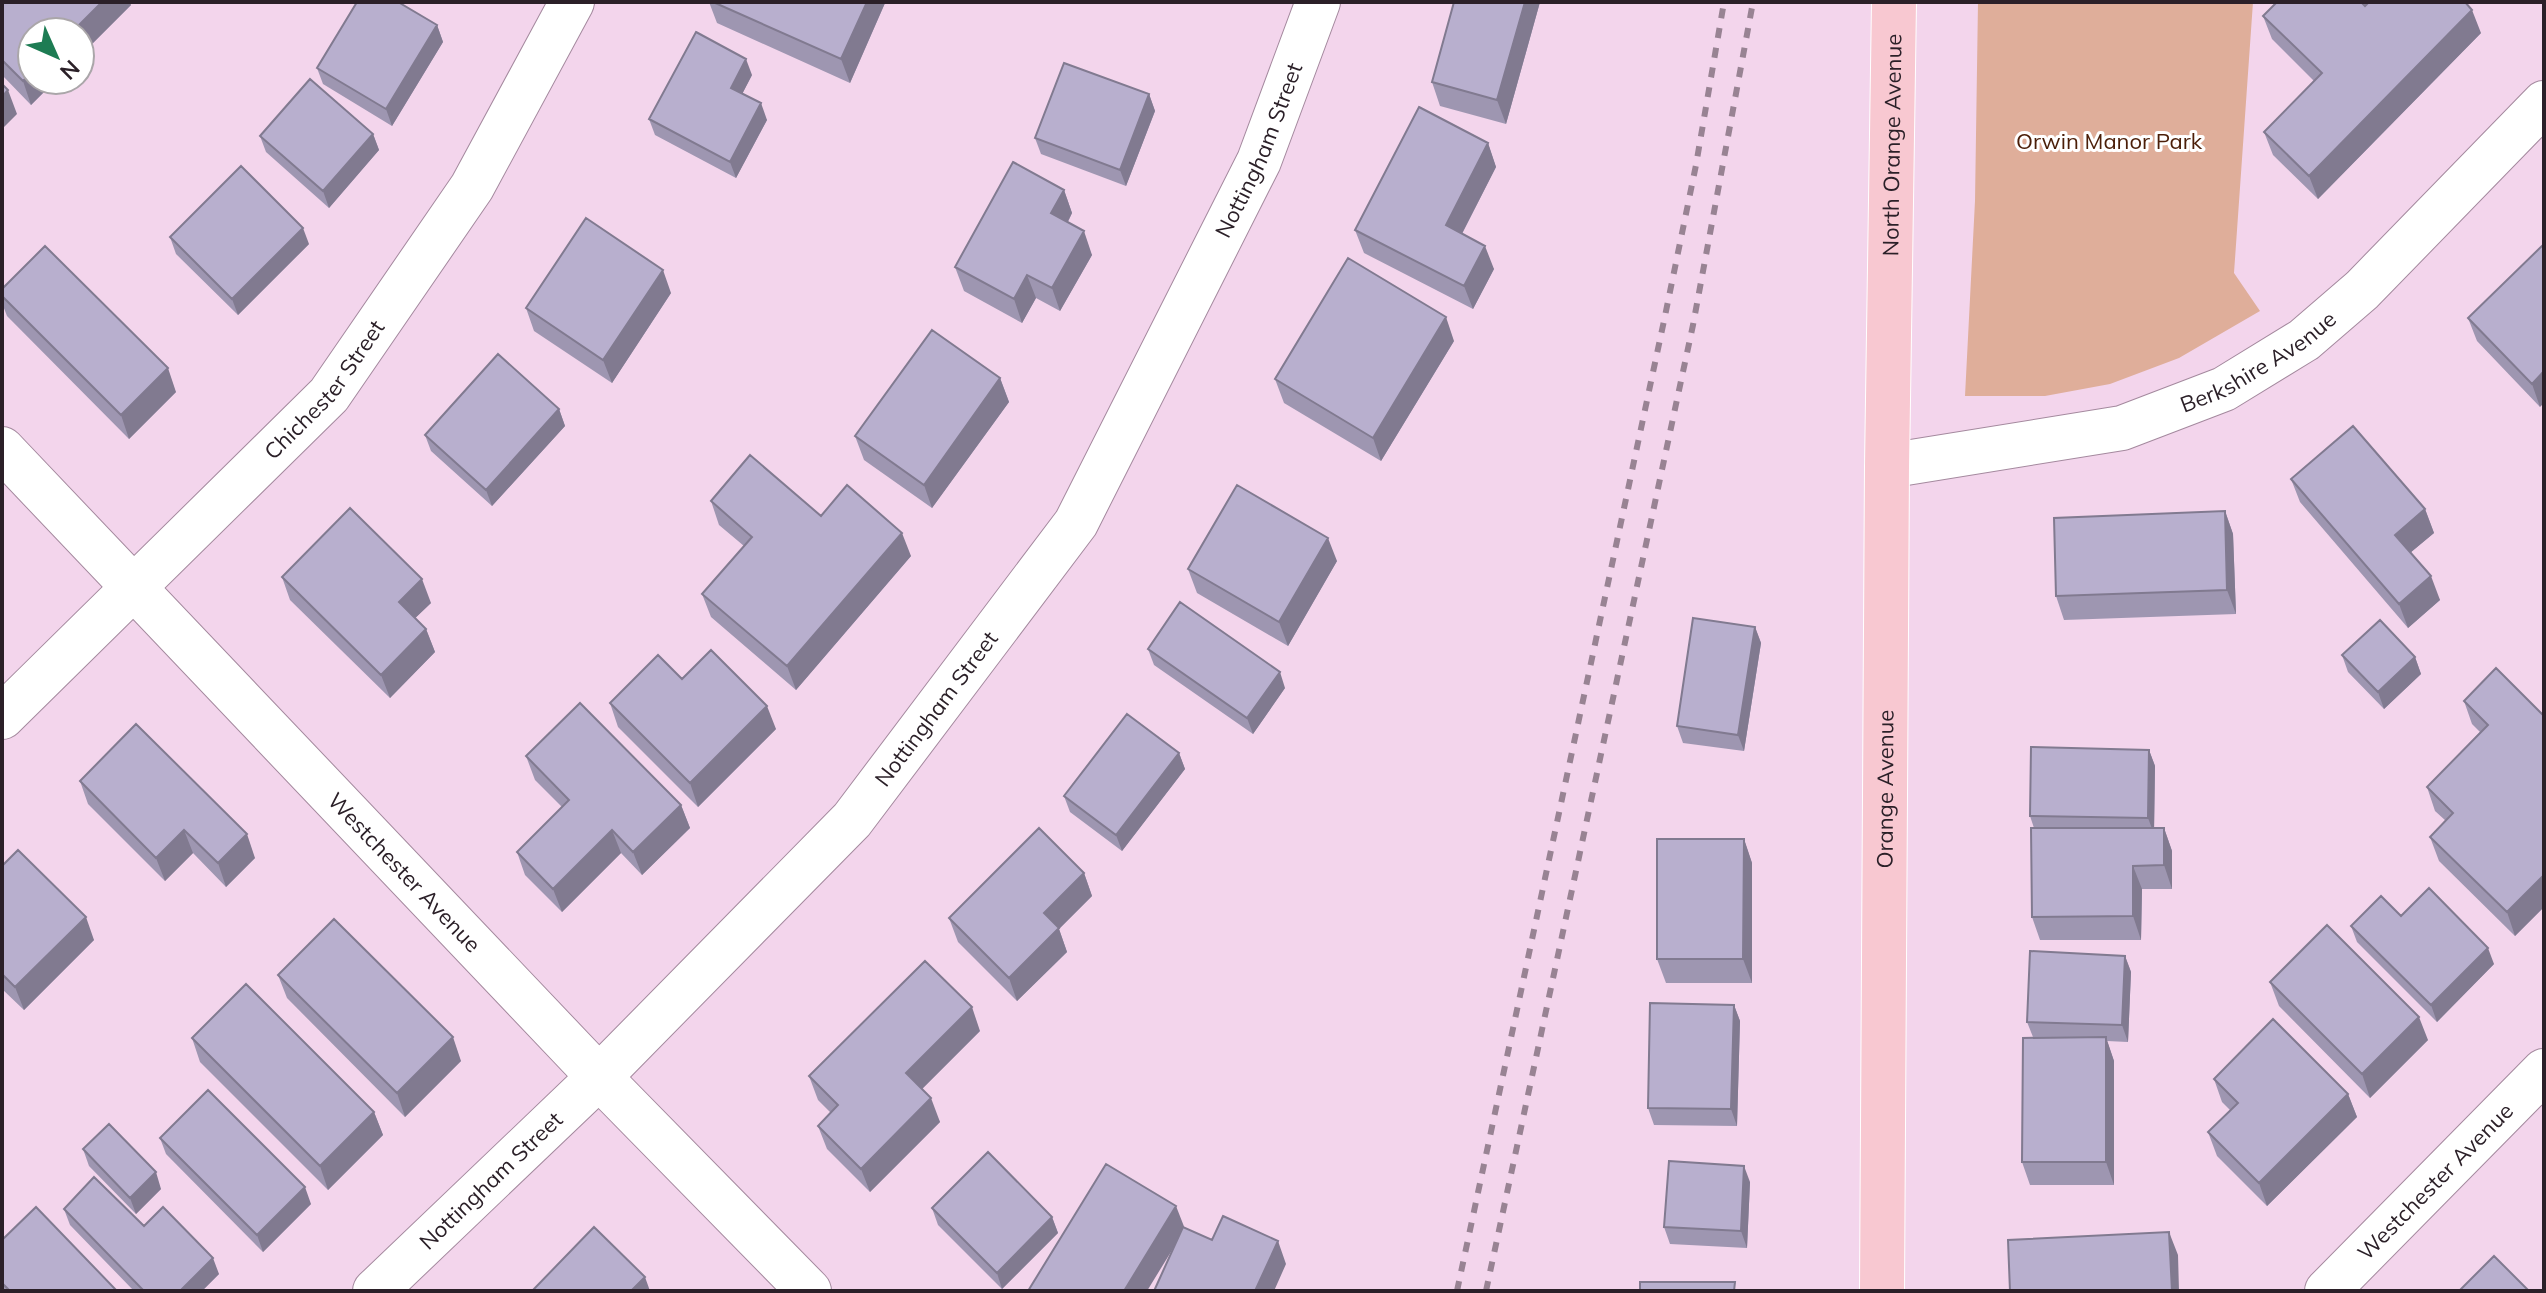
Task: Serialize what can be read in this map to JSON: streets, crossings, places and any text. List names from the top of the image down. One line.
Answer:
{"streets":{"main road":["North Orange Avenue","Orange Avenue"],"street":["Nottingham Street","Berkshire Avenue","Chichester Street","Westchester Avenue"]},"crossings":[["North Orange Avenue","Orange Avenue"],["Nottingham Street","Westchester Avenue"],["Berkshire Avenue","Orange Avenue"],["Chichester Street","Westchester Avenue"]],"parks":["Orwin Manor Park"],"north":"bottom right"}
